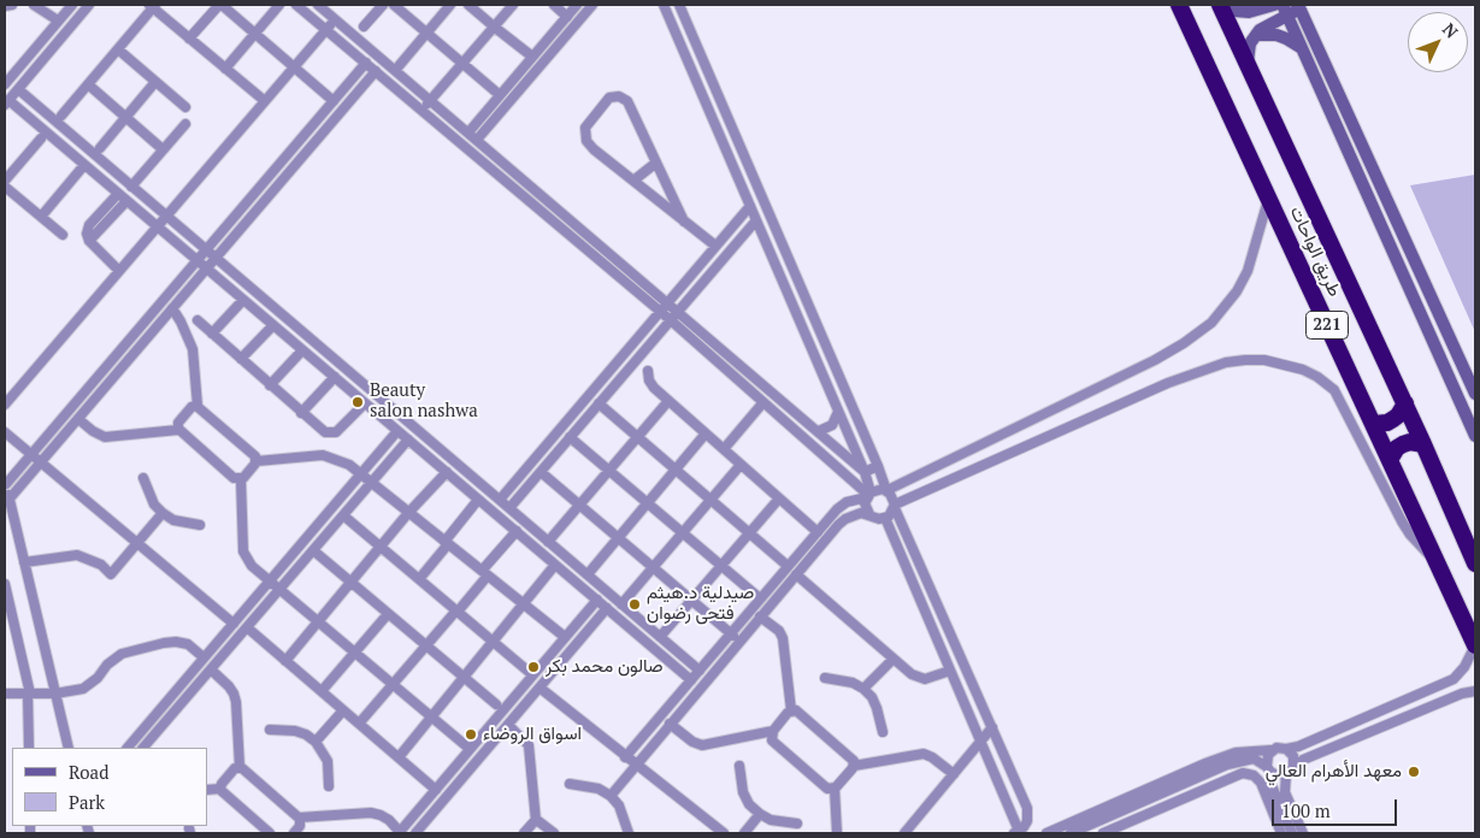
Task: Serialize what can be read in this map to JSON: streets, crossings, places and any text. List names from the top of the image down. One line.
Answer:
{"streets":{"highway":["طريق الواحات","221"]},"places":["Beauty salon nashwa","صيدلية د.هيثم فتحى رضوان","صالون محمد بكر","اسواق الروضاء","معهد الأهرام العالي"],"legend":["Road","Park"],"scale_bar":"100 m","north":"top right"}
